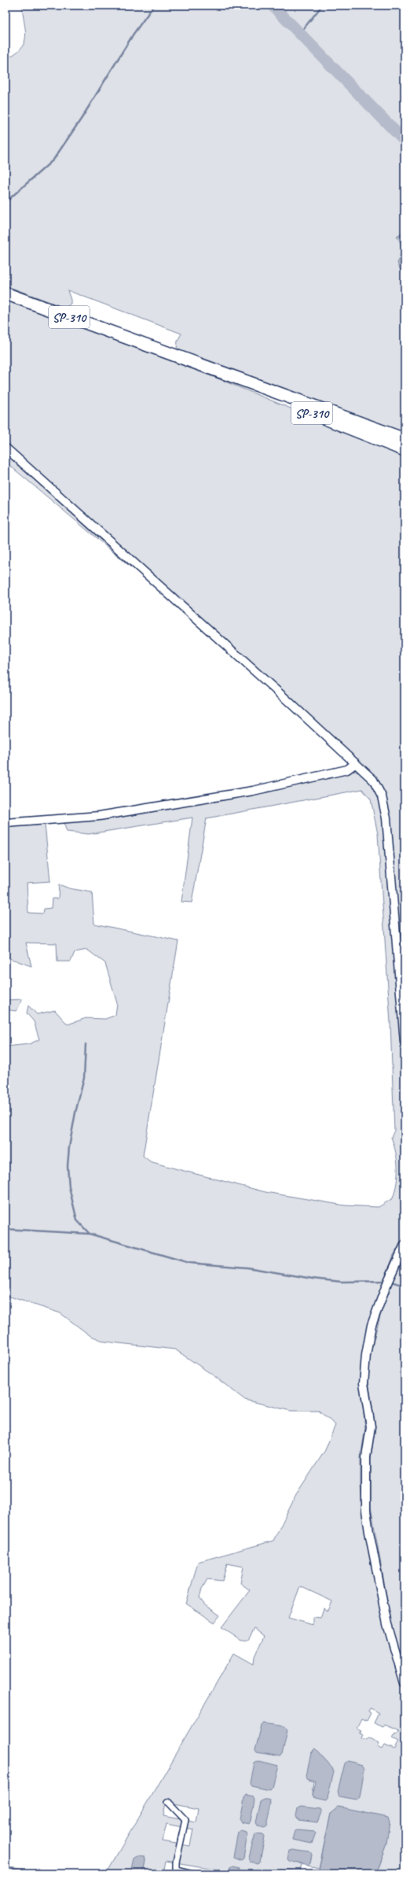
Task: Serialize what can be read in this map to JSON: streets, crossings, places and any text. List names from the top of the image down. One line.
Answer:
{"streets":{"main road":["SP-310"]}}
